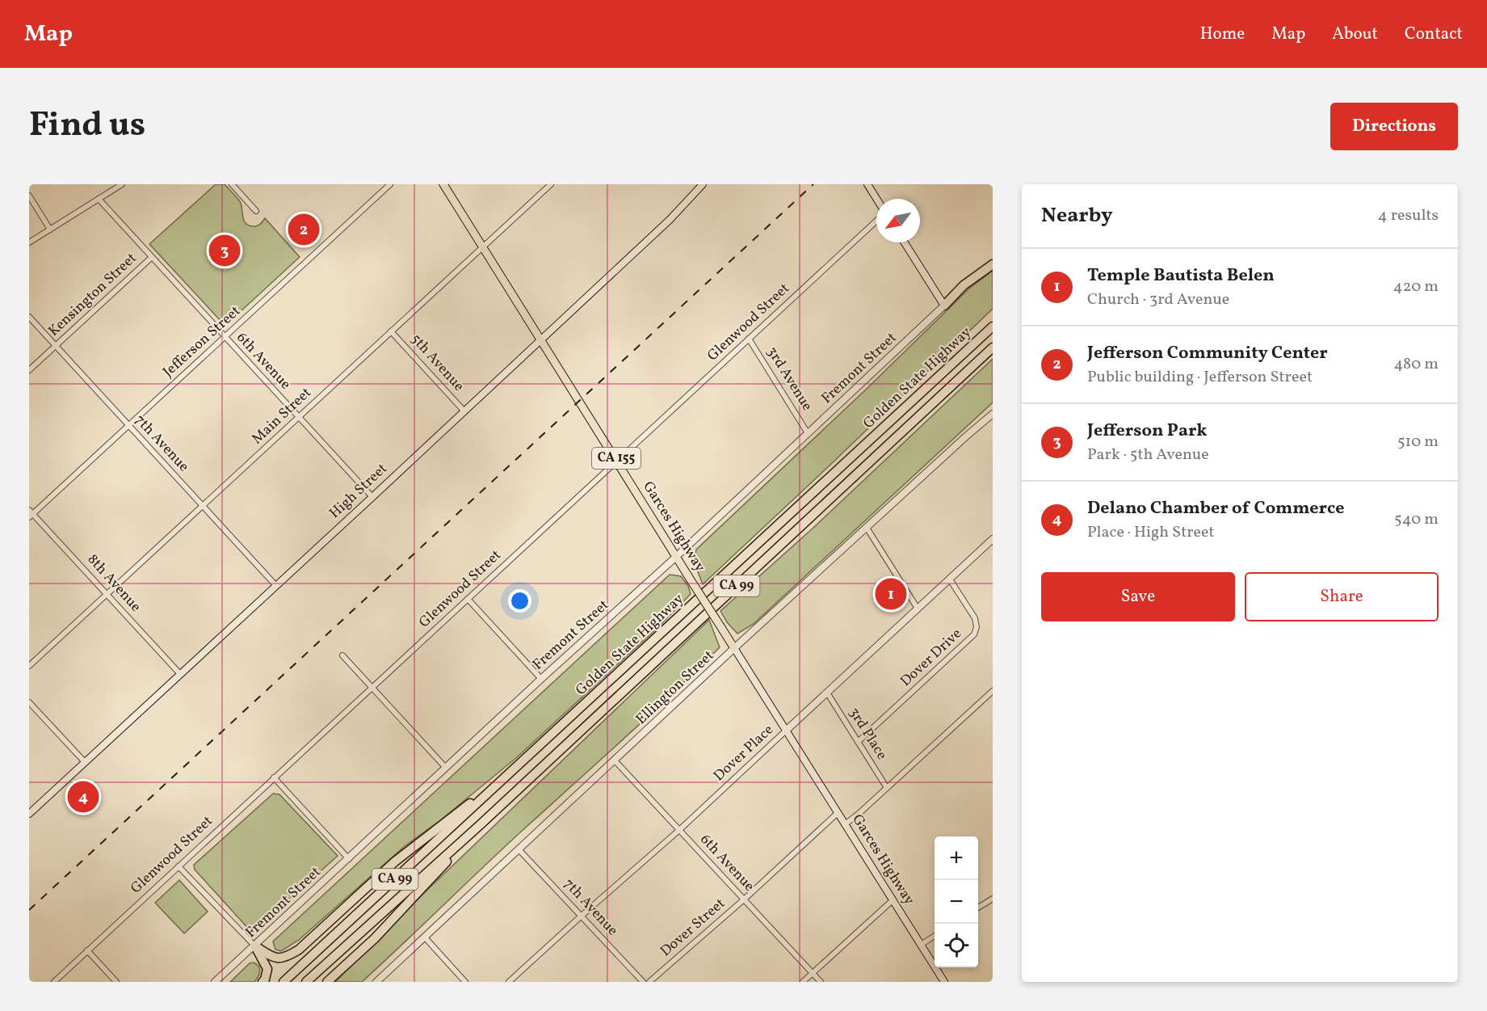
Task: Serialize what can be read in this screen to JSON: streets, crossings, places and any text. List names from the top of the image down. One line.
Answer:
{"streets":{"highway":["Golden State Highway","CA 99"],"main road":["CA 155","High Street","Garces Highway"],"street":["Kensington Street","Glenwood Street","Jefferson Street","6th Avenue","5th Avenue","Fremont Street","3rd Avenue","Main Street","7th Avenue","8th Avenue","Dover Drive","Ellington Street","3rd Place","Dover Place","Dover Street"]},"crossings":[["Kensington Street","6th Avenue"],["Kensington Street","7th Avenue"],["Glenwood Street","3rd Avenue"],["Glenwood Street","Garces Highway"],["Jefferson Street","6th Avenue"],["Jefferson Street","7th Avenue"],["Jefferson Street","8th Avenue"],["6th Avenue","Main Street"],["6th Avenue","High Street"],["6th Avenue","Ellington Street"],["6th Avenue","Dover Place"],["6th Avenue","Dover Street"],["5th Avenue","Main Street"],["5th Avenue","High Street"],["Fremont Street","3rd Avenue"],["Fremont Street","Garces Highway"],["Main Street","7th Avenue"],["Main Street","Garces Highway"],["Main Street","8th Avenue"],["7th Avenue","High Street"],["7th Avenue","Ellington Street"],["7th Avenue","Dover Place"],["High Street","Garces Highway"],["High Street","8th Avenue"],["Garces Highway","Ellington Street"],["Garces Highway","Dover Place"],["Garces Highway","Dover Street"],["Dover Drive","3rd Place"],["Dover Drive","Dover Place"],["3rd Place","Dover Place"]],"north":"bottom left","page":{"header":"Map","nav":["Home","Map","About","Contact"],"title":"Find us","buttons":["Directions",["Save","Share"]],"heading":["Nearby","4 results"],"pins":["2","3","1","4"],"list":[{"mark":"1","name":"Temple Bautista Belen","note":"Church · 3rd Avenue","value":"420 m"},{"mark":"2","name":"Jefferson Community Center","note":"Public building · Jefferson Street","value":"480 m"},{"mark":"3","name":"Jefferson Park","note":"Park · 5th Avenue","value":"510 m"},{"mark":"4","name":"Delano Chamber of Commerce","note":"Place · High Street","value":"540 m"}],"map_buttons":["+","−"]}}
